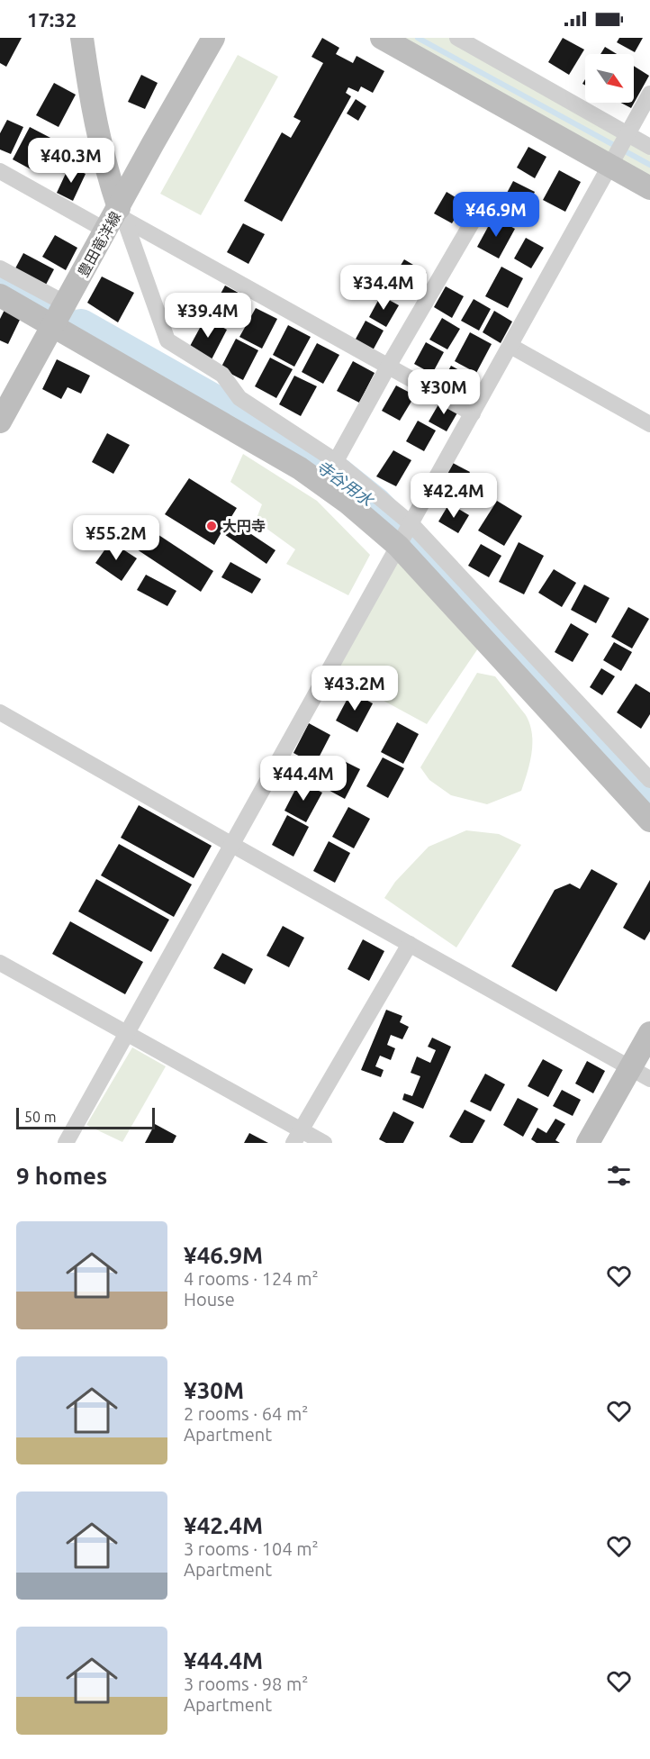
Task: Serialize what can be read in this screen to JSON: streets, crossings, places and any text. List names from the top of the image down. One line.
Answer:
{"streets":{"street":["豊田竜洋線"]},"water":["寺谷用水"],"places":["大円寺"],"scale_bar":"50 m","north":"bottom right","page":{"status":"17:32","price":["¥40.3M","¥46.9M","¥34.4M","¥39.4M","¥30M","¥42.4M","¥55.2M","¥43.2M","¥44.4M"],"scale":"50 m","heading":"9 homes","list":[{"name":"¥46.9M","note":"4 rooms · 124 m² · House"},{"name":"¥30M","note":"2 rooms · 64 m² · Apartment"},{"name":"¥42.4M","note":"3 rooms · 104 m² · Apartment"},{"name":"¥44.4M","note":"3 rooms · 98 m² · Apartment"}]}}
